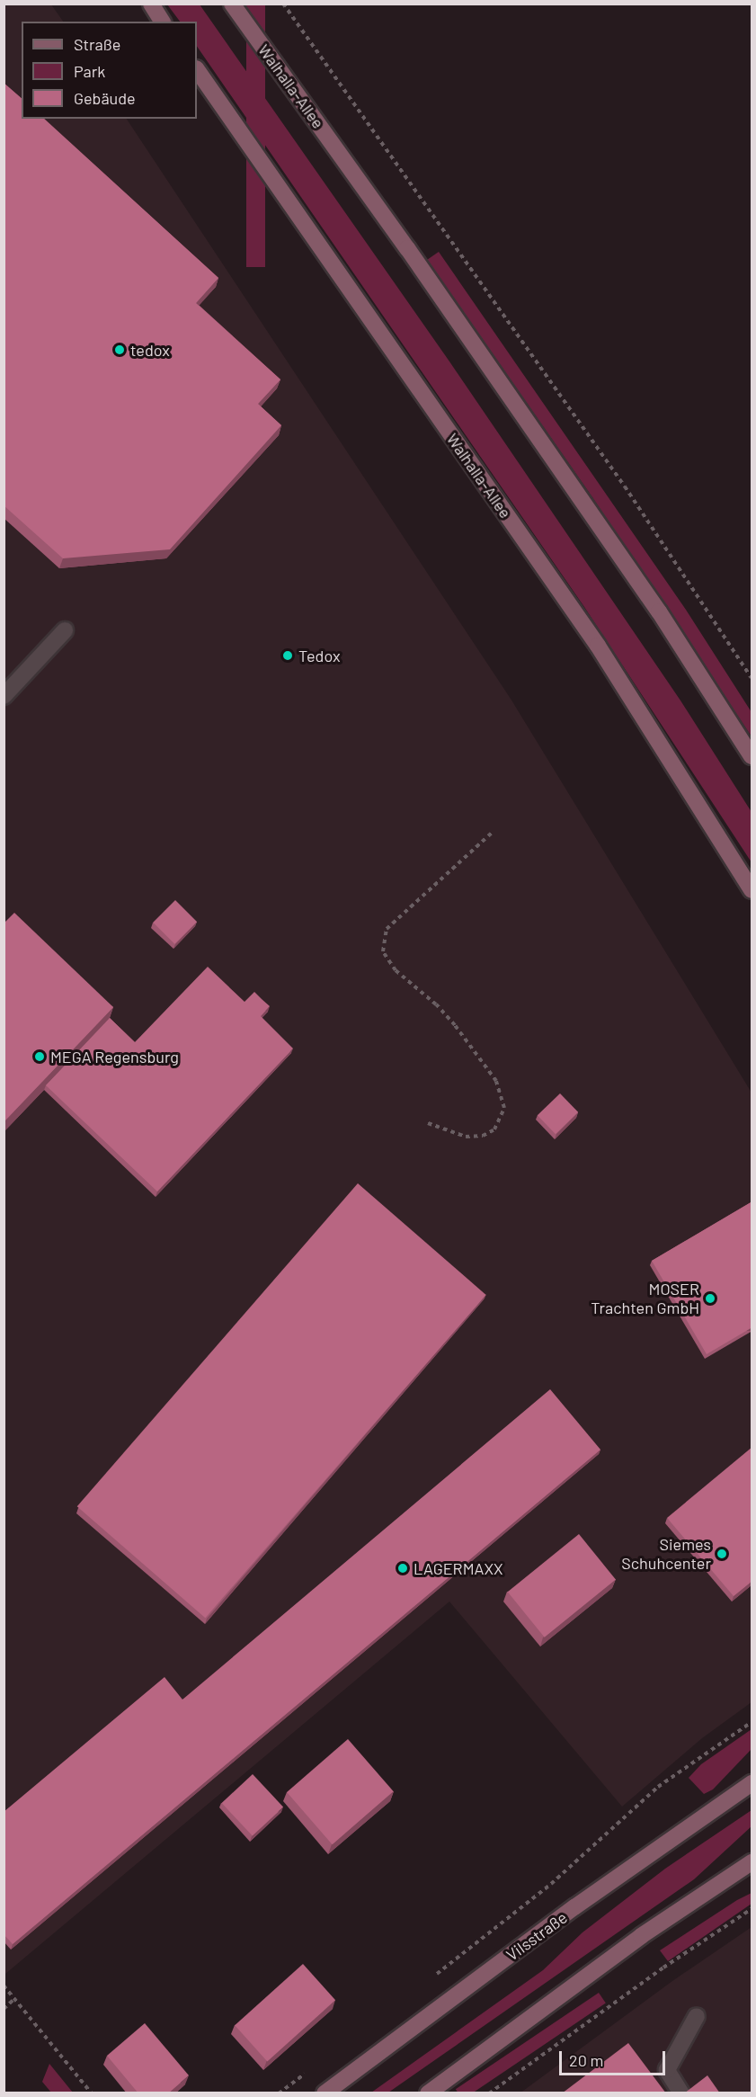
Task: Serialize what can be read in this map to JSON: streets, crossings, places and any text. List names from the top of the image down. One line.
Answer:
{"streets":{"main road":["Walhalla-Allee","Vilsstraße"]},"places":["tedox","Tedox","MEGA Regensburg","MOSER Trachten GmbH","Siemes Schuhcenter","LAGERMAXX"],"legend":["Straße","Park","Gebäude"],"scale_bar":"20 m"}
